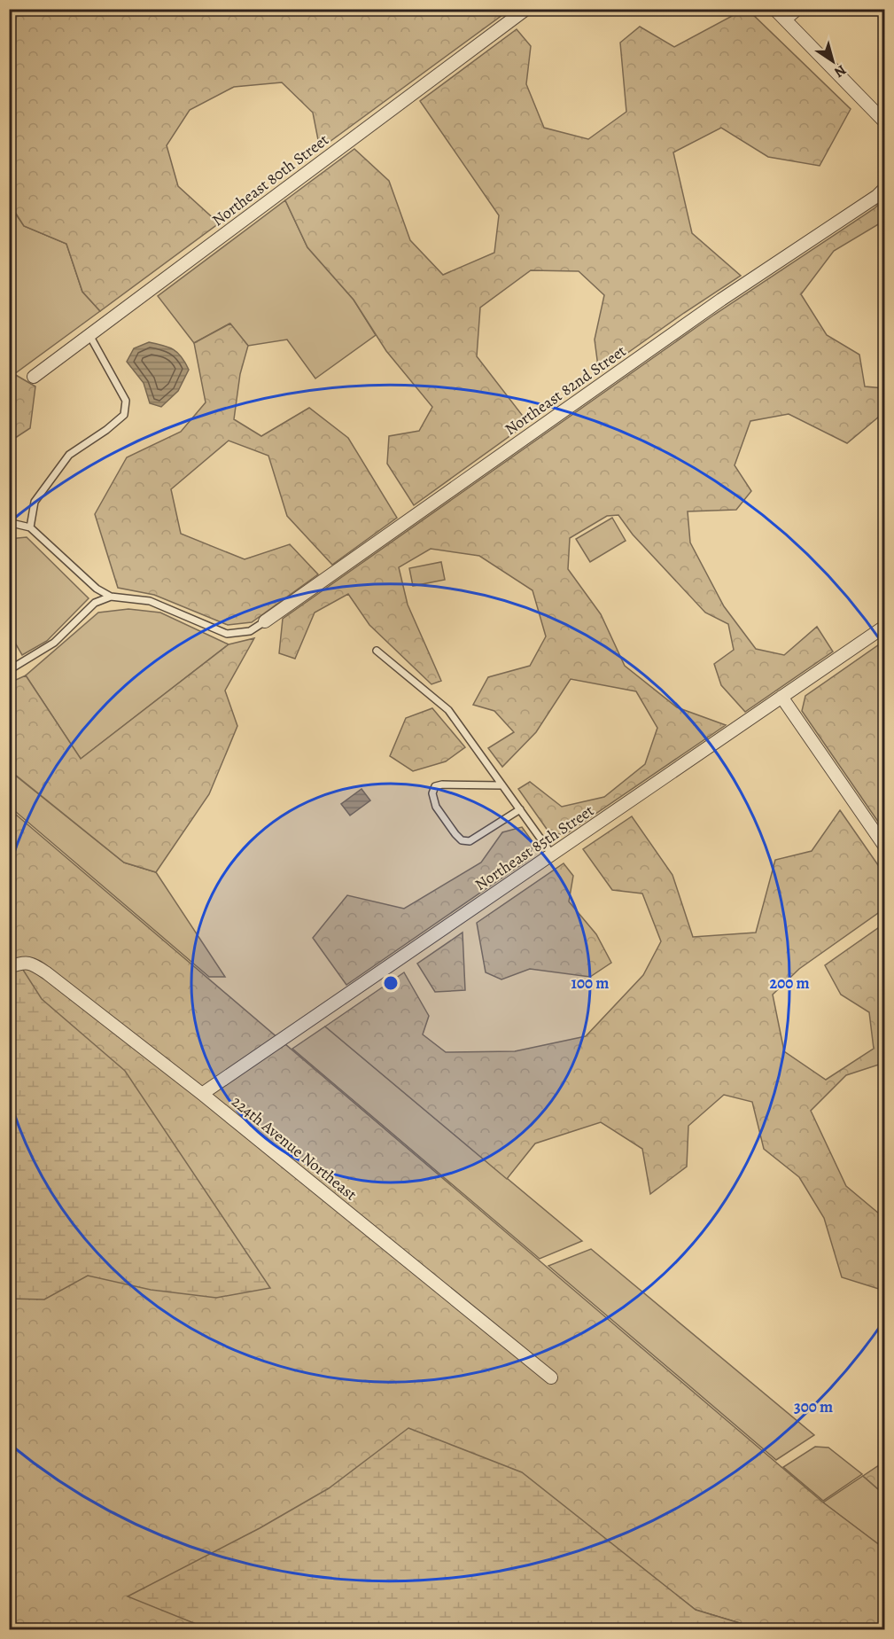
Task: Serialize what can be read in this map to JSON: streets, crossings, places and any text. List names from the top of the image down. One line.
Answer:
{"streets":{"street":["Northeast 80th Street","Northeast 82nd Street","Northeast 85th Street","224th Avenue Northeast"]},"crossings":[["Northeast 85th Street","224th Avenue Northeast"]],"north":"bottom right","rings":["100 m","200 m","300 m"]}
